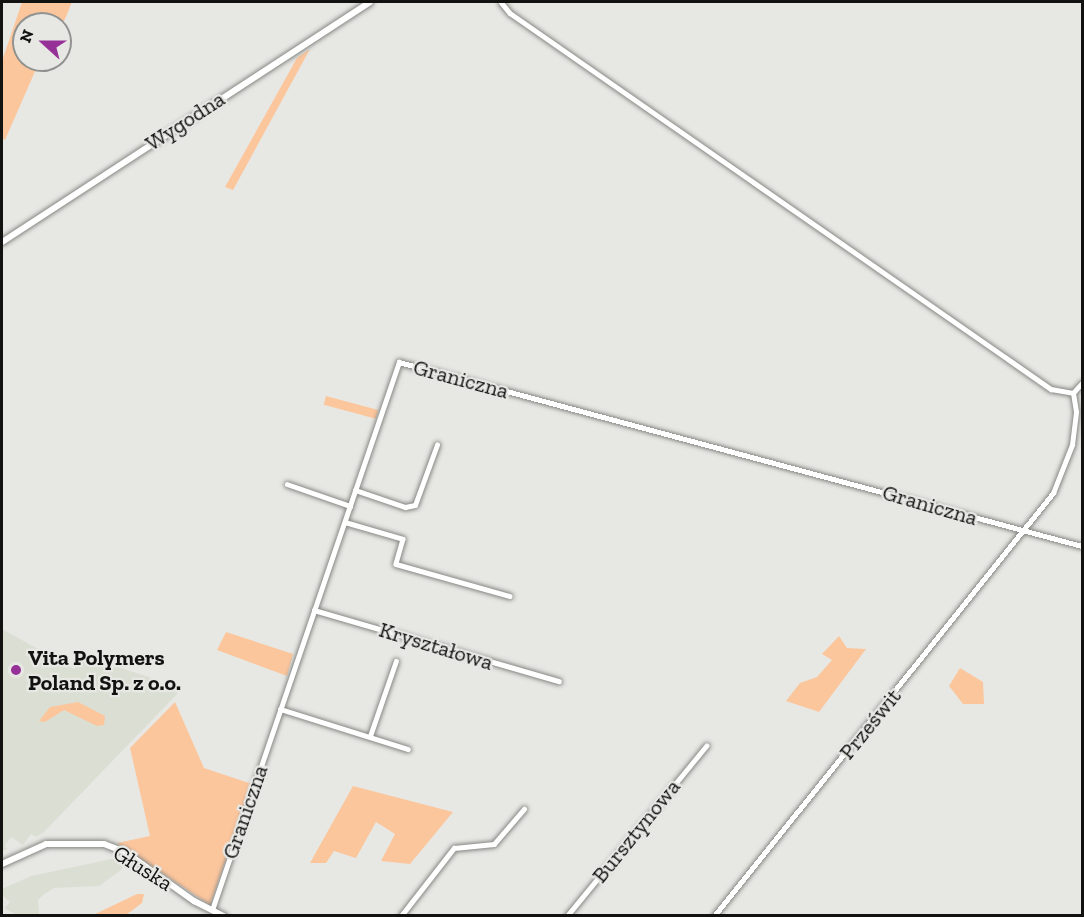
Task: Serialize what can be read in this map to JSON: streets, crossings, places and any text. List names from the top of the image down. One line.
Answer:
{"streets":{"street":["Wygodna","Graniczna","Kryształowa","Prześwit","Bursztynowa","Głuska"]},"crossings":[["Graniczna","Kryształowa"],["Graniczna","Prześwit"],["Graniczna","Głuska"]],"places":["Vita Polymers Poland Sp. z o.o."],"north":"left"}
